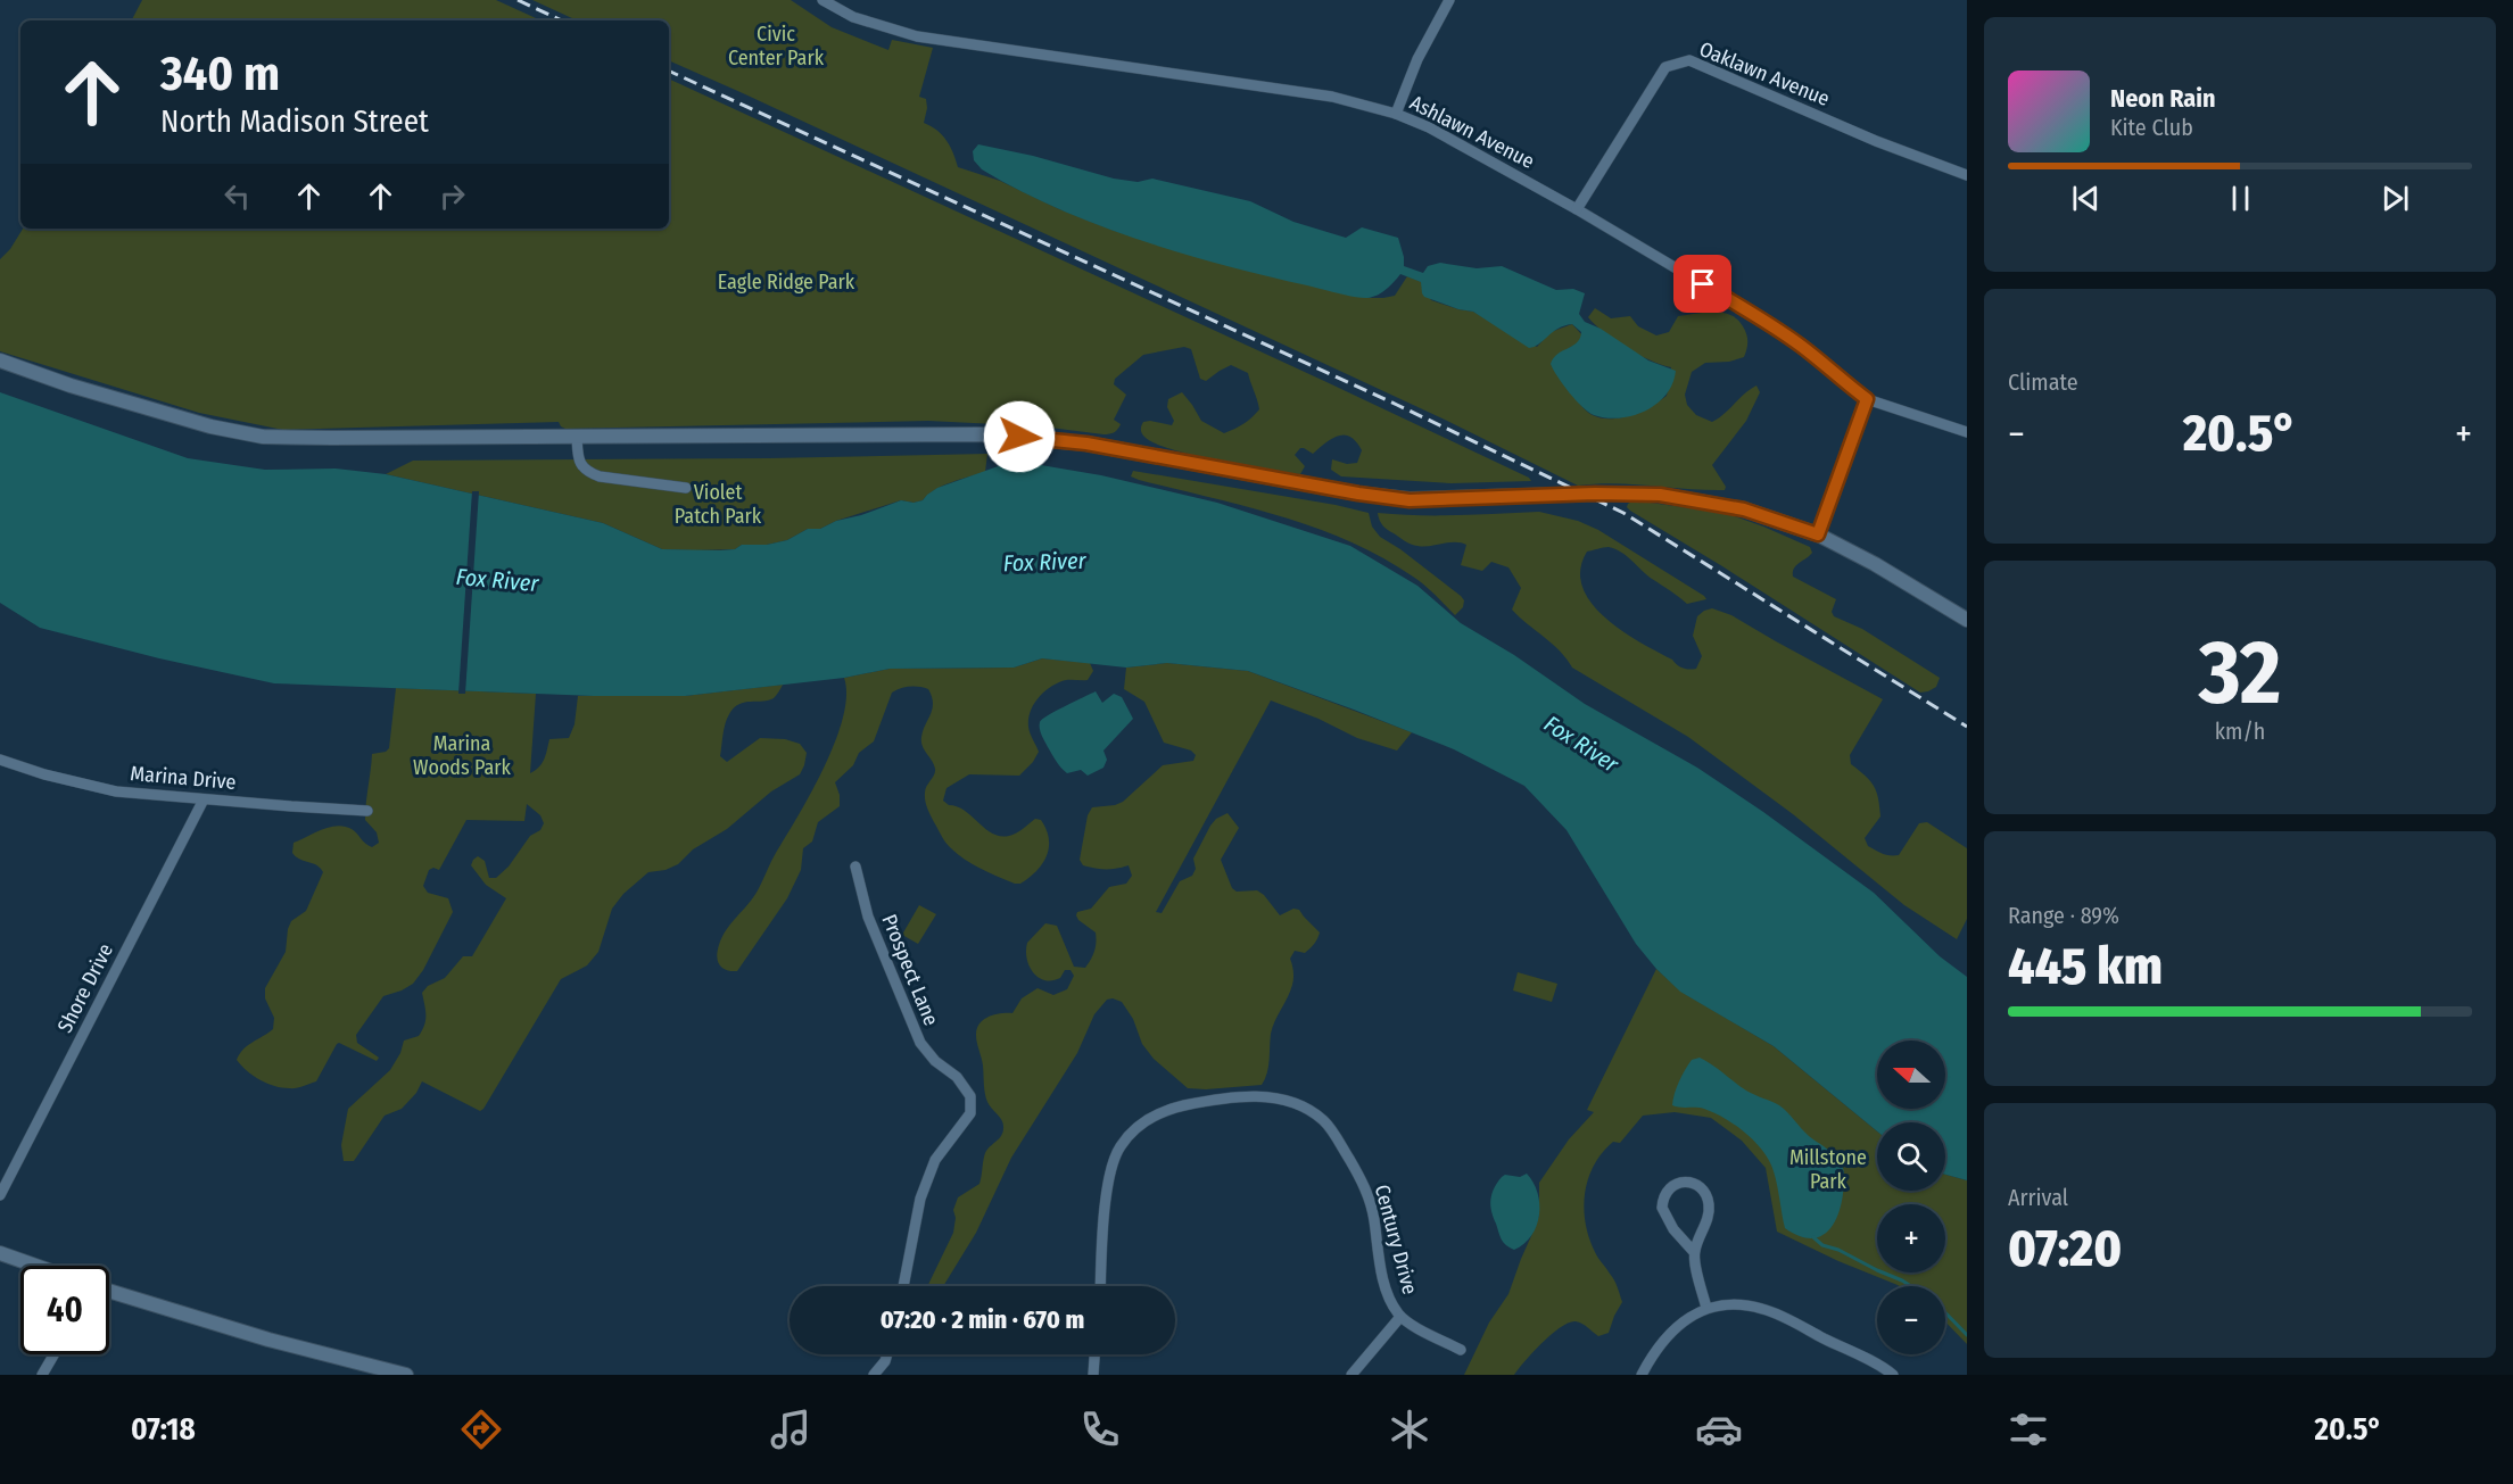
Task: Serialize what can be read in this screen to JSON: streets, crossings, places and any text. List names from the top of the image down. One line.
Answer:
{"streets":{"street":["Oaklawn Avenue","Ashlawn Avenue","Marina Drive","Prospect Lane","Shore Drive","Century Drive"]},"crossings":[["Oaklawn Avenue","Ashlawn Avenue"],["Marina Drive","Shore Drive"]],"water":["Fox River"],"parks":["Civic Center Park","Eagle Ridge Park","Violet Patch Park","Marina Woods Park","Millstone Park"],"north":"left","page":{"turn":["340 m","North Madison Street"],"song":["Neon Rain","Kite Club"],"tile":["Climate",["32","km/h"],["Range · 89%","445 km"],["Arrival","07:20"]],"heat":["−","20.5°","+"],"map_buttons":["+","−"],"limit":"40","trip":"07:20 · 2 min · 670 m","tabs":["07:18","20.5°"]}}
